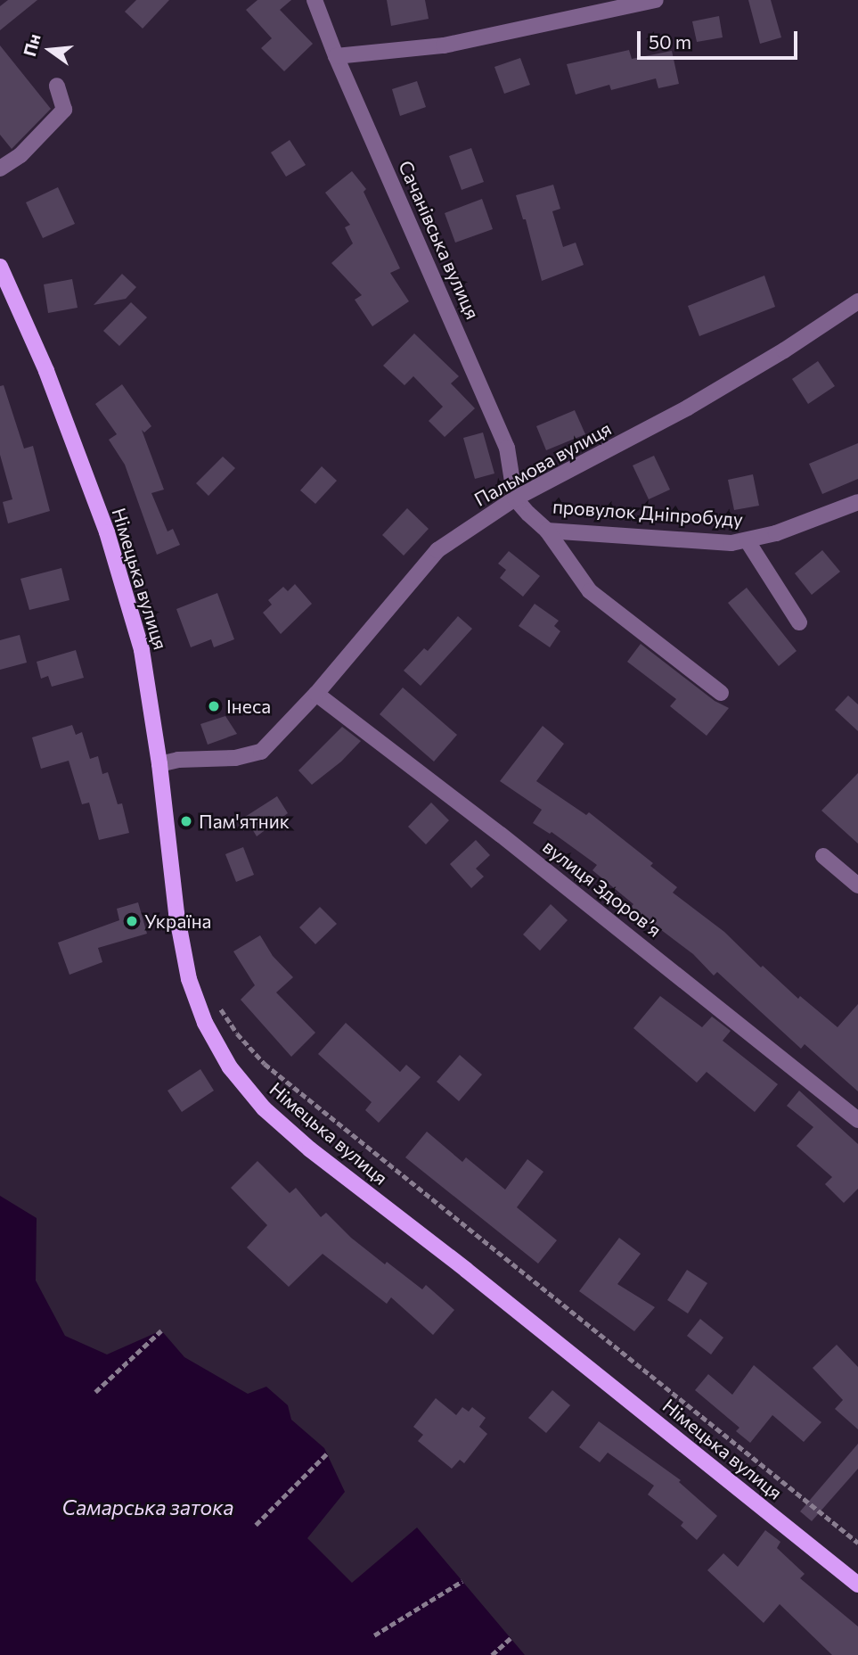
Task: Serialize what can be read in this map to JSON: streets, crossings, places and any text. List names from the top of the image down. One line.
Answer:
{"streets":{"main road":["Німецька вулиця"],"street":["Сачанівська вулиця","Пальмова вулиця","провулок Дніпробуду","вулиця Здоровʼя"]},"crossings":[["Сачанівська вулиця","Пальмова вулиця"],["Сачанівська вулиця","провулок Дніпробуду"],["Пальмова вулиця","провулок Дніпробуду"],["Пальмова вулиця","Німецька вулиця"],["Пальмова вулиця","вулиця Здоровʼя"]],"water":["Самарська затока"],"places":["Інеса","Пам'ятник","Україна"],"scale_bar":"50 m","north":"left"}
